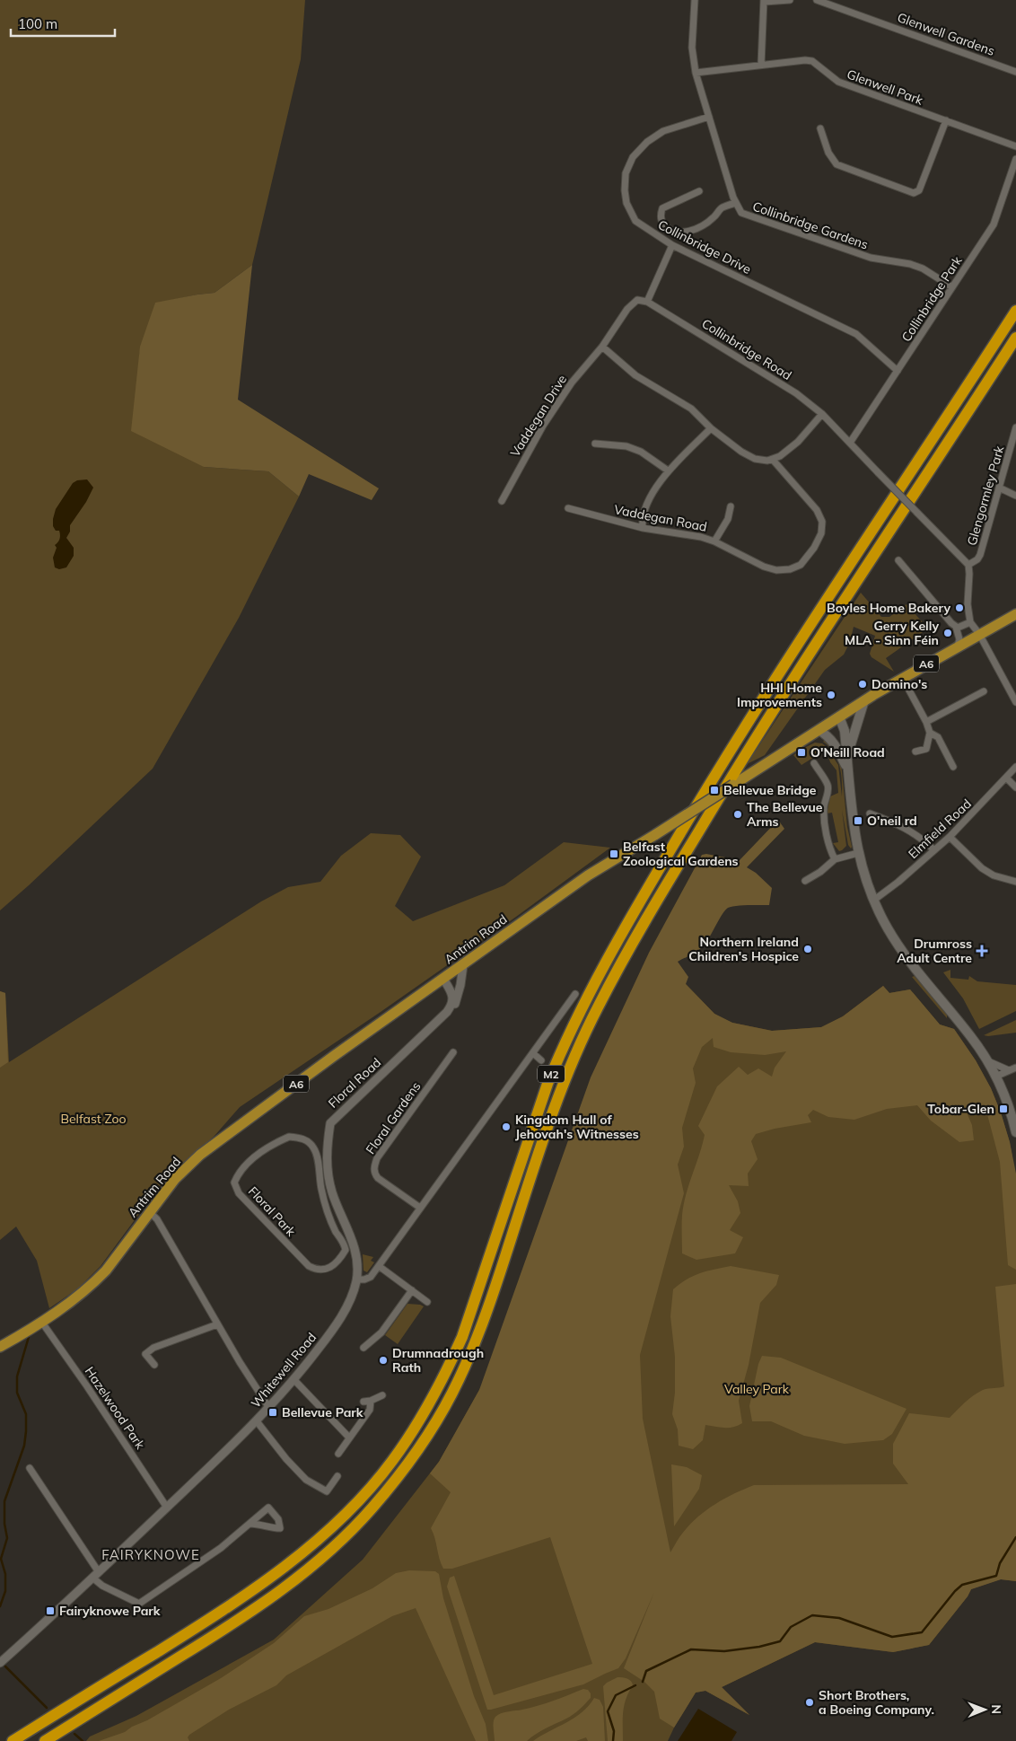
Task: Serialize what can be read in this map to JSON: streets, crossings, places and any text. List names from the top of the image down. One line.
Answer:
{"streets":{"highway":["M2"],"main road":["A6","Antrim Road"],"street":["Glenwell Gardens","Glenwell Park","Collinbridge Gardens","Collinbridge Drive","Collinbridge Park","Collinbridge Road","Vaddegan Drive","Glengormley Park","Vaddegan Road","Elmfield Road","Floral Road","Floral Gardens","Floral Park","Whitewell Road","Hazelwood Park"]},"crossings":[["Glenwell Park","Collinbridge Gardens"],["Collinbridge Gardens","Collinbridge Drive"],["Collinbridge Gardens","Collinbridge Park"],["Collinbridge Drive","Collinbridge Park"],["Collinbridge Park","Collinbridge Road"],["Collinbridge Road","Glengormley Park"],["Antrim Road","Hazelwood Park"],["Floral Road","Whitewell Road"],["Whitewell Road","Hazelwood Park"]],"districts":["FAIRYKNOWE"],"parks":["Belfast Zoo","Valley Park"],"places":{"other":["Boyles Home Bakery","Gerry Kelly MLA - Sinn Féin","Domino's","HHI Home Improvements","The Bellevue Arms","Northern Ireland Children's Hospice","Kingdom Hall of Jehovah's Witnesses","Drumnadrough Rath","Short Brothers, a Boeing Company."],"transit":["O'Neill Road","Bellevue Bridge","O'neil rd","Belfast Zoological Gardens","Tobar-Glen","Bellevue Park","Fairyknowe Park"],"health":["Drumross Adult Centre"]},"scale_bar":"100 m","north":"right"}
